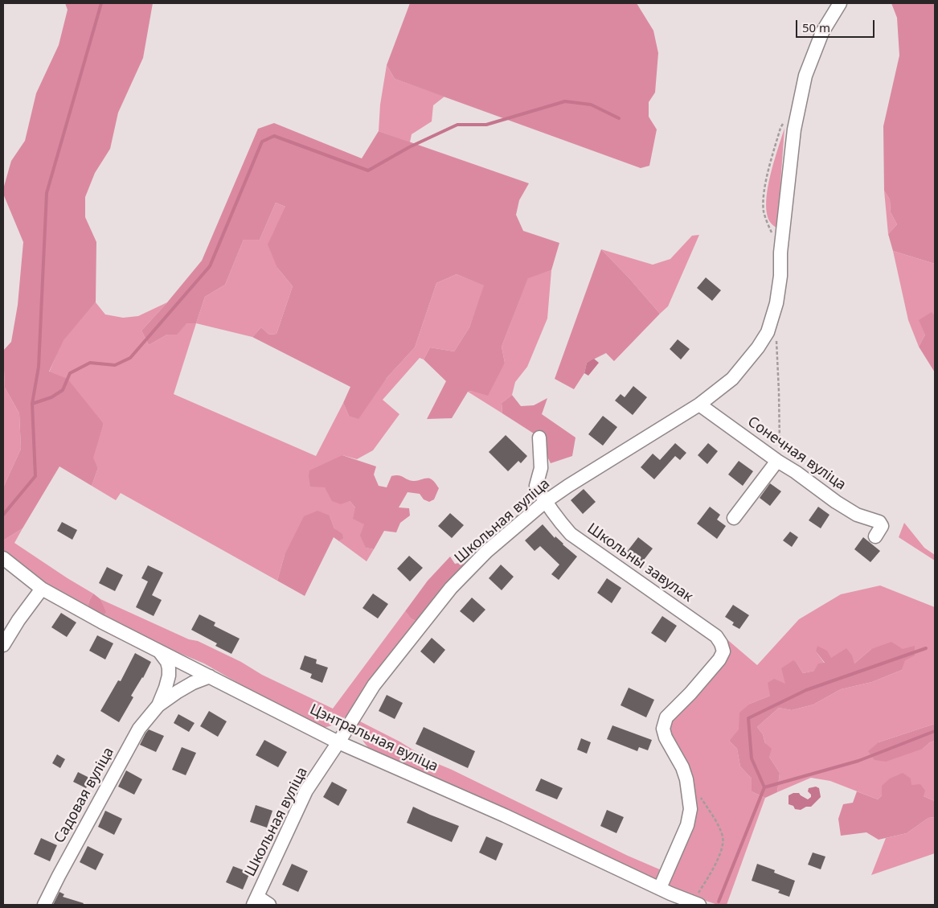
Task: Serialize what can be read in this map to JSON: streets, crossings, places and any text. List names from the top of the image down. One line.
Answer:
{"streets":{"street":["Сонечная вуліца","Школьная вуліца","Школьны завулак","Цэнтральная вуліца","Садовая вуліца"]},"crossings":[["Сонечная вуліца","Школьная вуліца"],["Школьная вуліца","Школьны завулак"],["Школьная вуліца","Цэнтральная вуліца"],["Школьны завулак","Цэнтральная вуліца"],["Цэнтральная вуліца","Садовая вуліца"]],"scale_bar":"50 m"}
